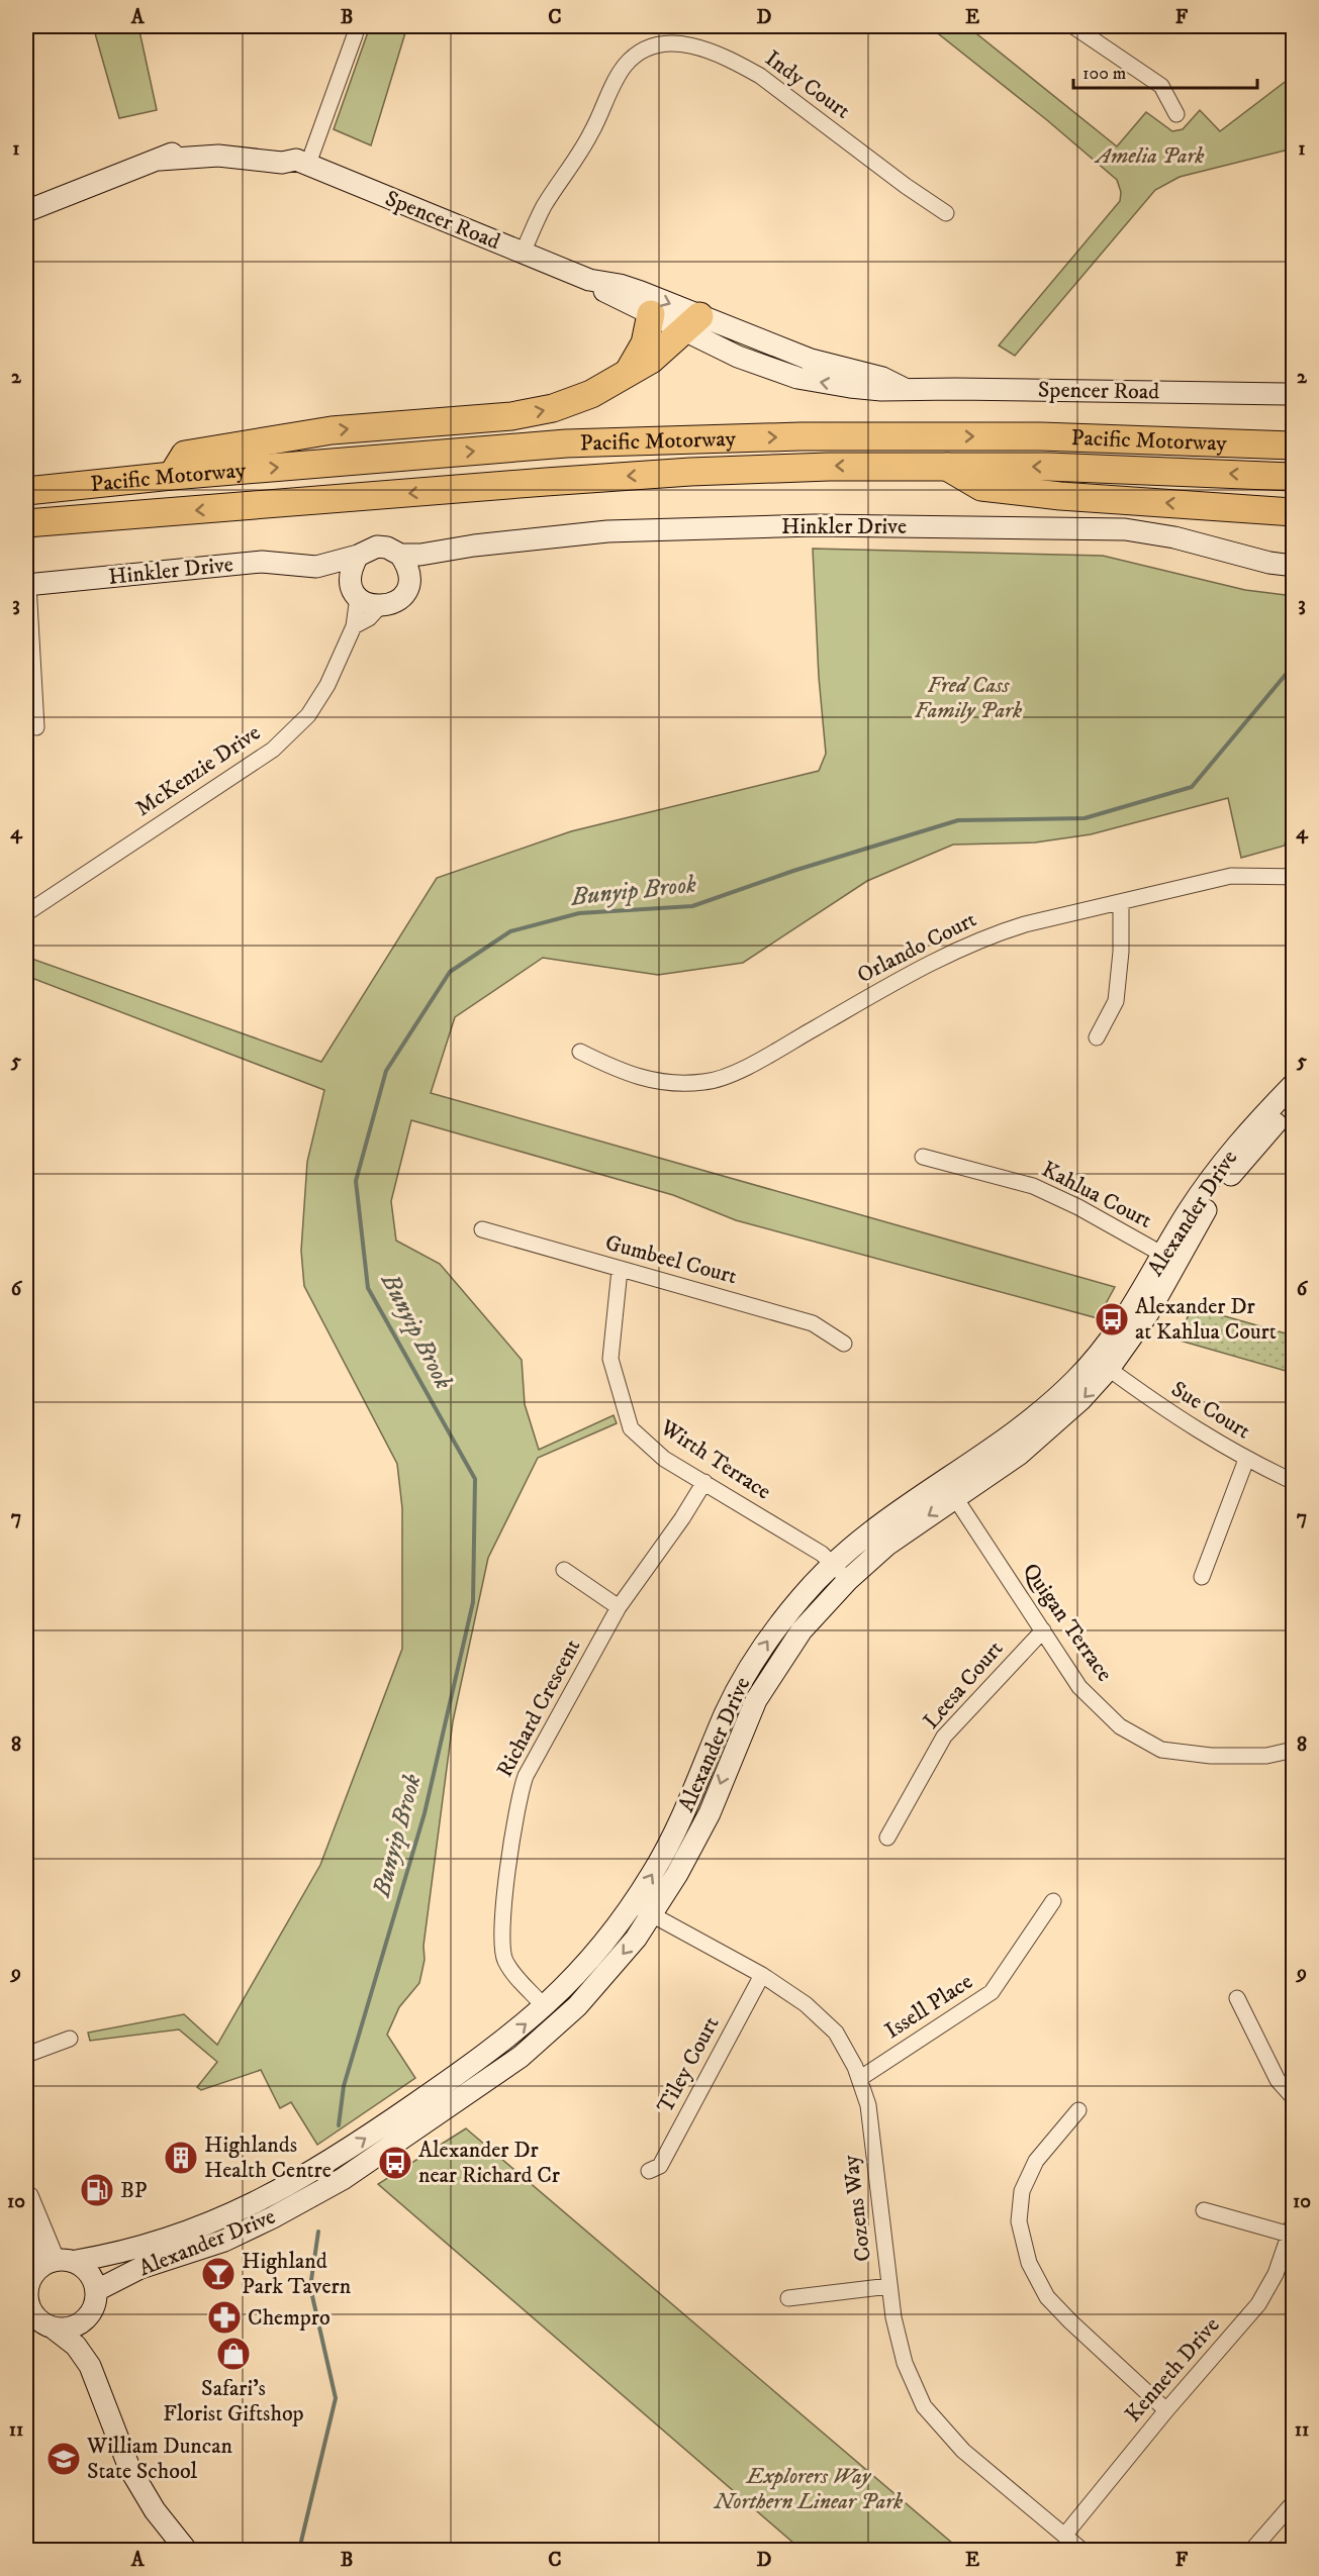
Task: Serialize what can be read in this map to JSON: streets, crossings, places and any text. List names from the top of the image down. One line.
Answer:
{"streets":{"highway":["Pacific Motorway"],"main road":["Spencer Road","Hinkler Drive","Alexander Drive"],"street":["Indy Court","McKenzie Drive","Orlando Court","Kahlua Court","Gumbeel Court","Sue Court","Wirth Terrace","Quigan Terrace","Leesa Court","Richard Crescent","Issell Place","Tiley Court","Cozens Way","Kenneth Drive"]},"crossings":[["Indy Court","Spencer Road"],["Hinkler Drive","McKenzie Drive"],["Kahlua Court","Alexander Drive"],["Alexander Drive","Sue Court"],["Alexander Drive","Wirth Terrace"],["Alexander Drive","Quigan Terrace"],["Alexander Drive","Richard Crescent"],["Alexander Drive","Cozens Way"],["Gumbeel Court","Wirth Terrace"],["Wirth Terrace","Richard Crescent"],["Quigan Terrace","Leesa Court"],["Issell Place","Cozens Way"],["Tiley Court","Cozens Way"],["Cozens Way","Kenneth Drive"]],"water":["Bunyip Brook"],"parks":["Amelia Park","Fred Cass Family Park","Explorers Way Northern Linear Park"],"places":{"bus stop":["Alexander Dr at Kahlua Court","Alexander Dr near Richard Cr"],"building":["Highlands Health Centre"],"fuel station":["BP"],"bar":["Highland Park Tavern"],"pharmacy":["Chempro"],"shop":["Safari's Florist Giftshop"],"school or university":["William Duncan State School"]},"scale_bar":"100 m","grid":{"columns":["A","B","C","D","E","F"],"rows":["1","2","3","4","5","6","7","8","9","10","11"]}}
